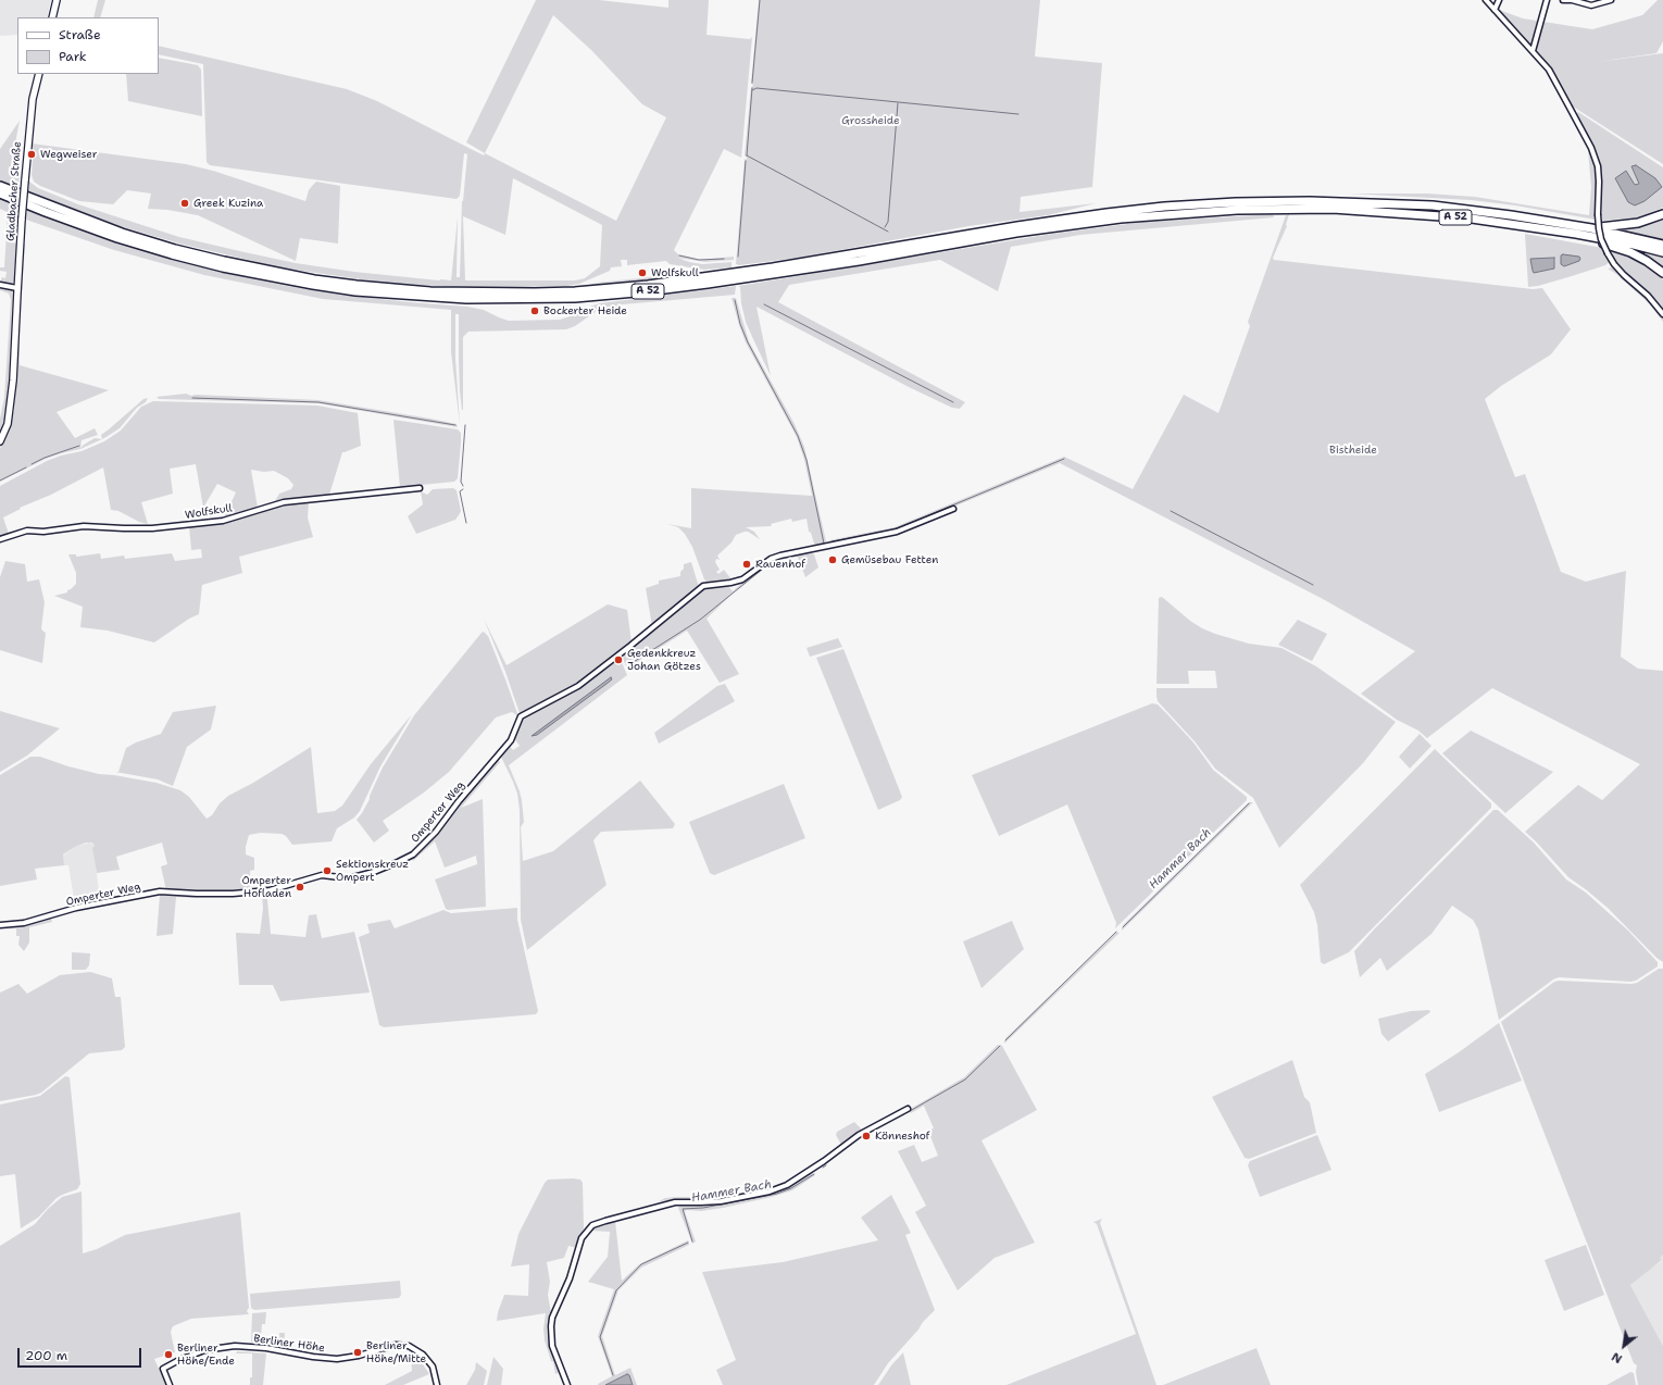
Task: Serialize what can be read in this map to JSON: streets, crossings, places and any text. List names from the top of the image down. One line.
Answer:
{"streets":{"highway":["A 52"],"main road":["Gladbacher Straße"],"street":["Wolfskull","Omperter Weg","Berliner Höhe"]},"water":["Hammer Bach"],"parks":["Grossheide","Bistheide"],"places":["Wegweiser","Greek Kuzina","Wolfskull","Bockerter Heide","Gemüsebau Fetten","Rauenhof","Gedenkkreuz Johan Götzes","Sektionskreuz Ompert","Omperter Hofladen","Könneshof","Berliner Höhe/Mitte","Berliner Höhe/Ende"],"legend":["Straße","Park"],"scale_bar":"200 m","north":"bottom left"}
